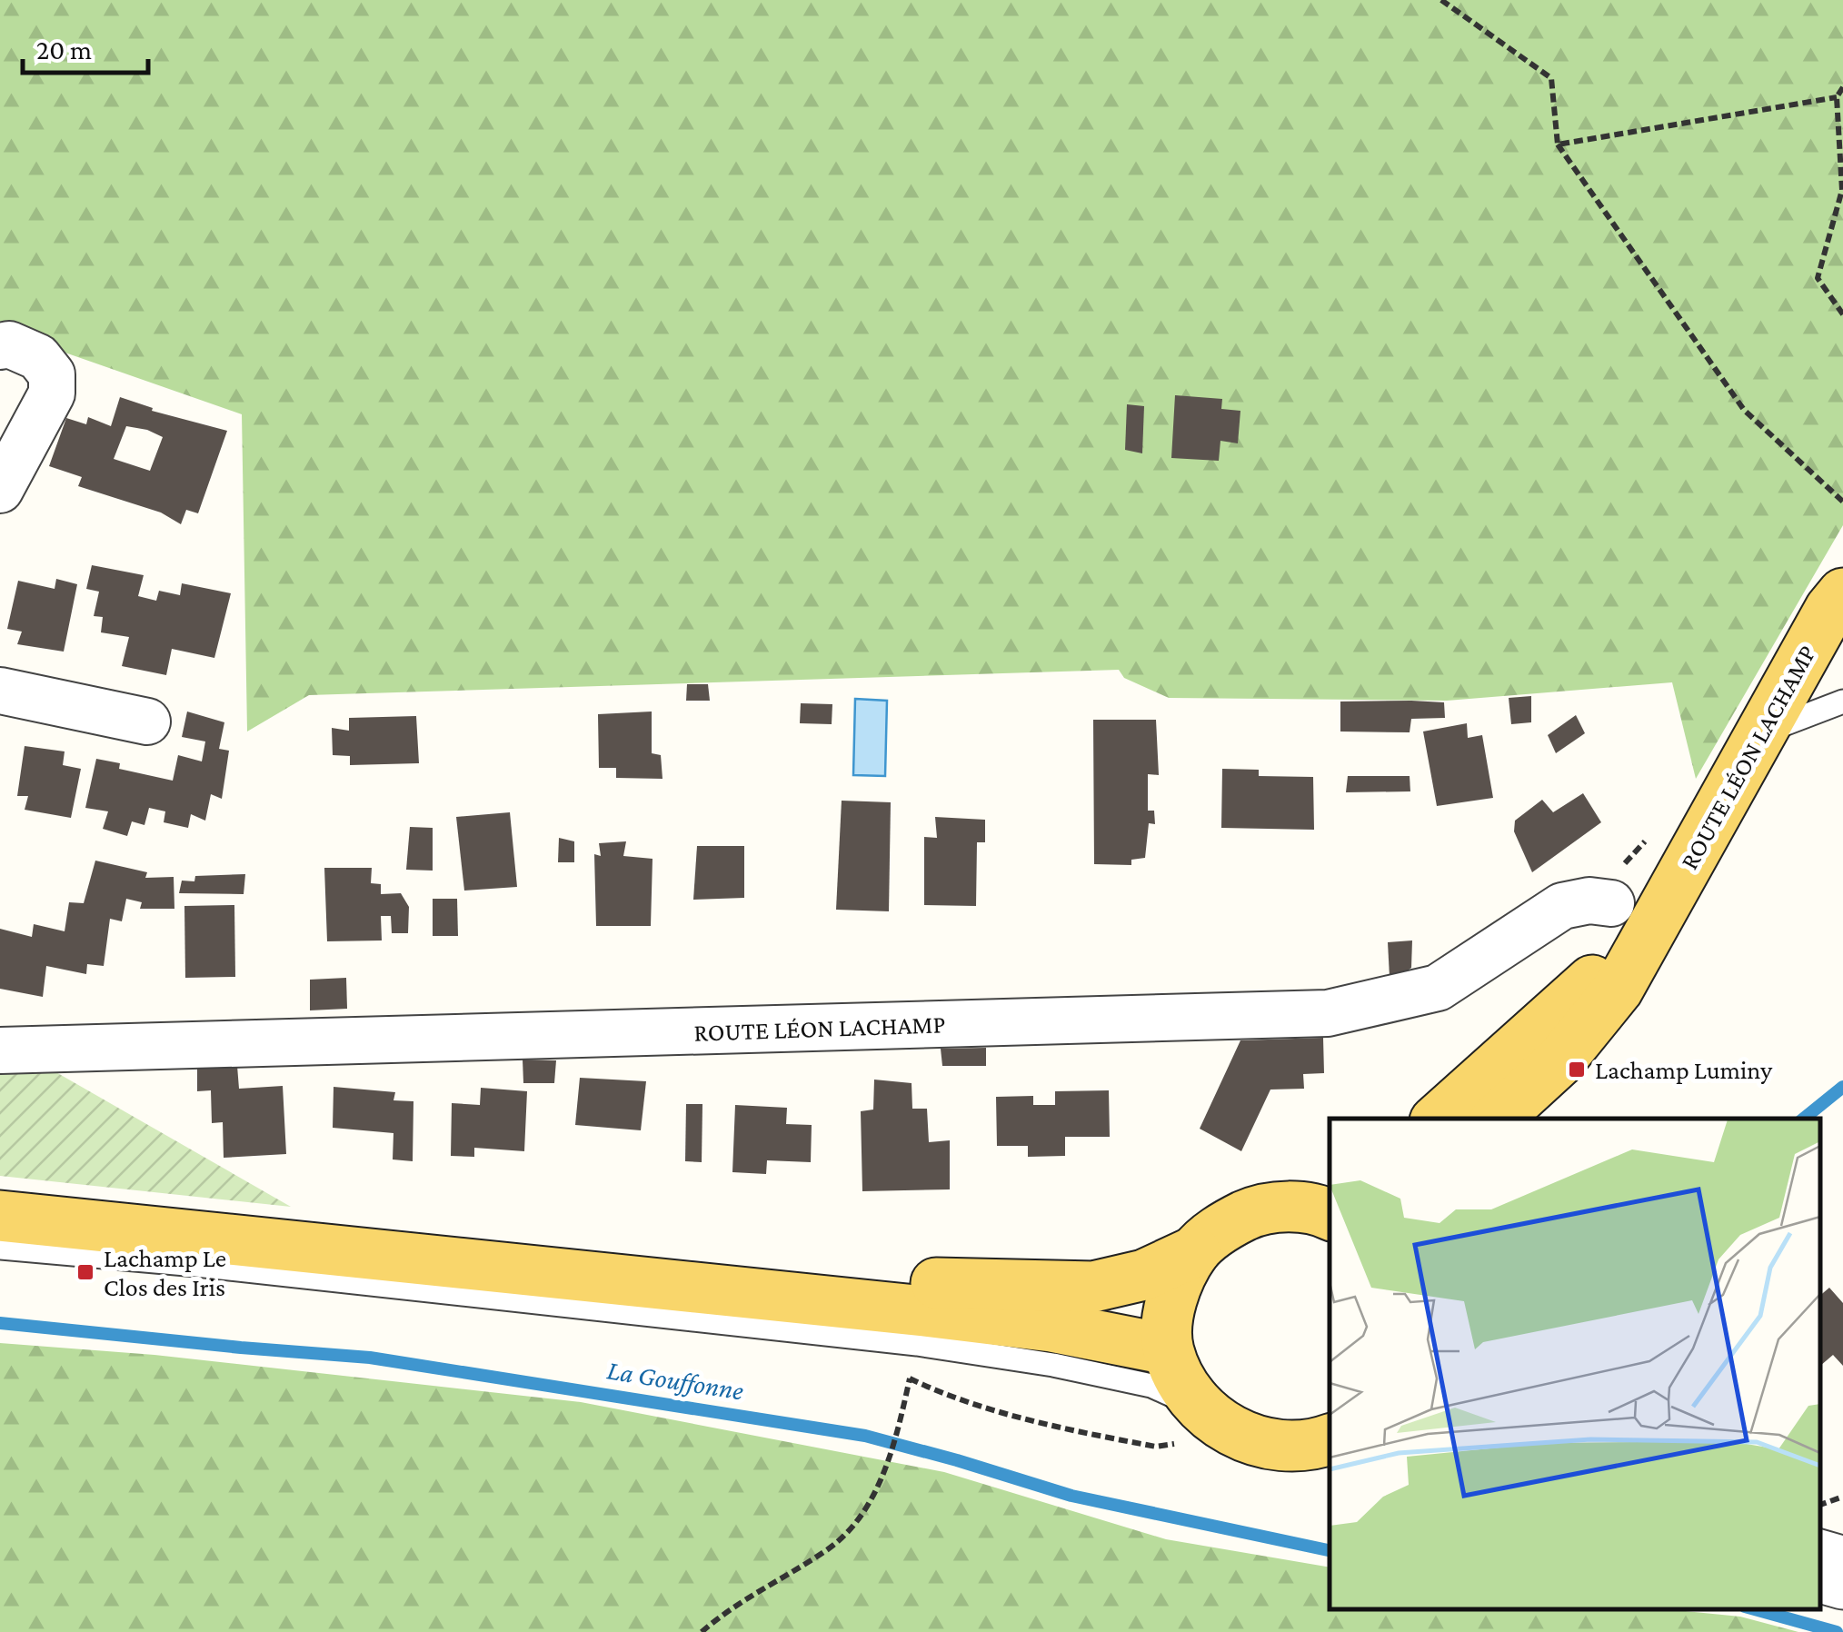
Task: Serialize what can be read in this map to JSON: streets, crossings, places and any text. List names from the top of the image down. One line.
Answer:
{"streets":{"main road":["ROUTE LÉON LACHAMP"]},"water":["La Gouffonne"],"places":{"transit":["Lachamp Luminy","Lachamp Le Clos des Iris"]},"scale_bar":"20 m"}
